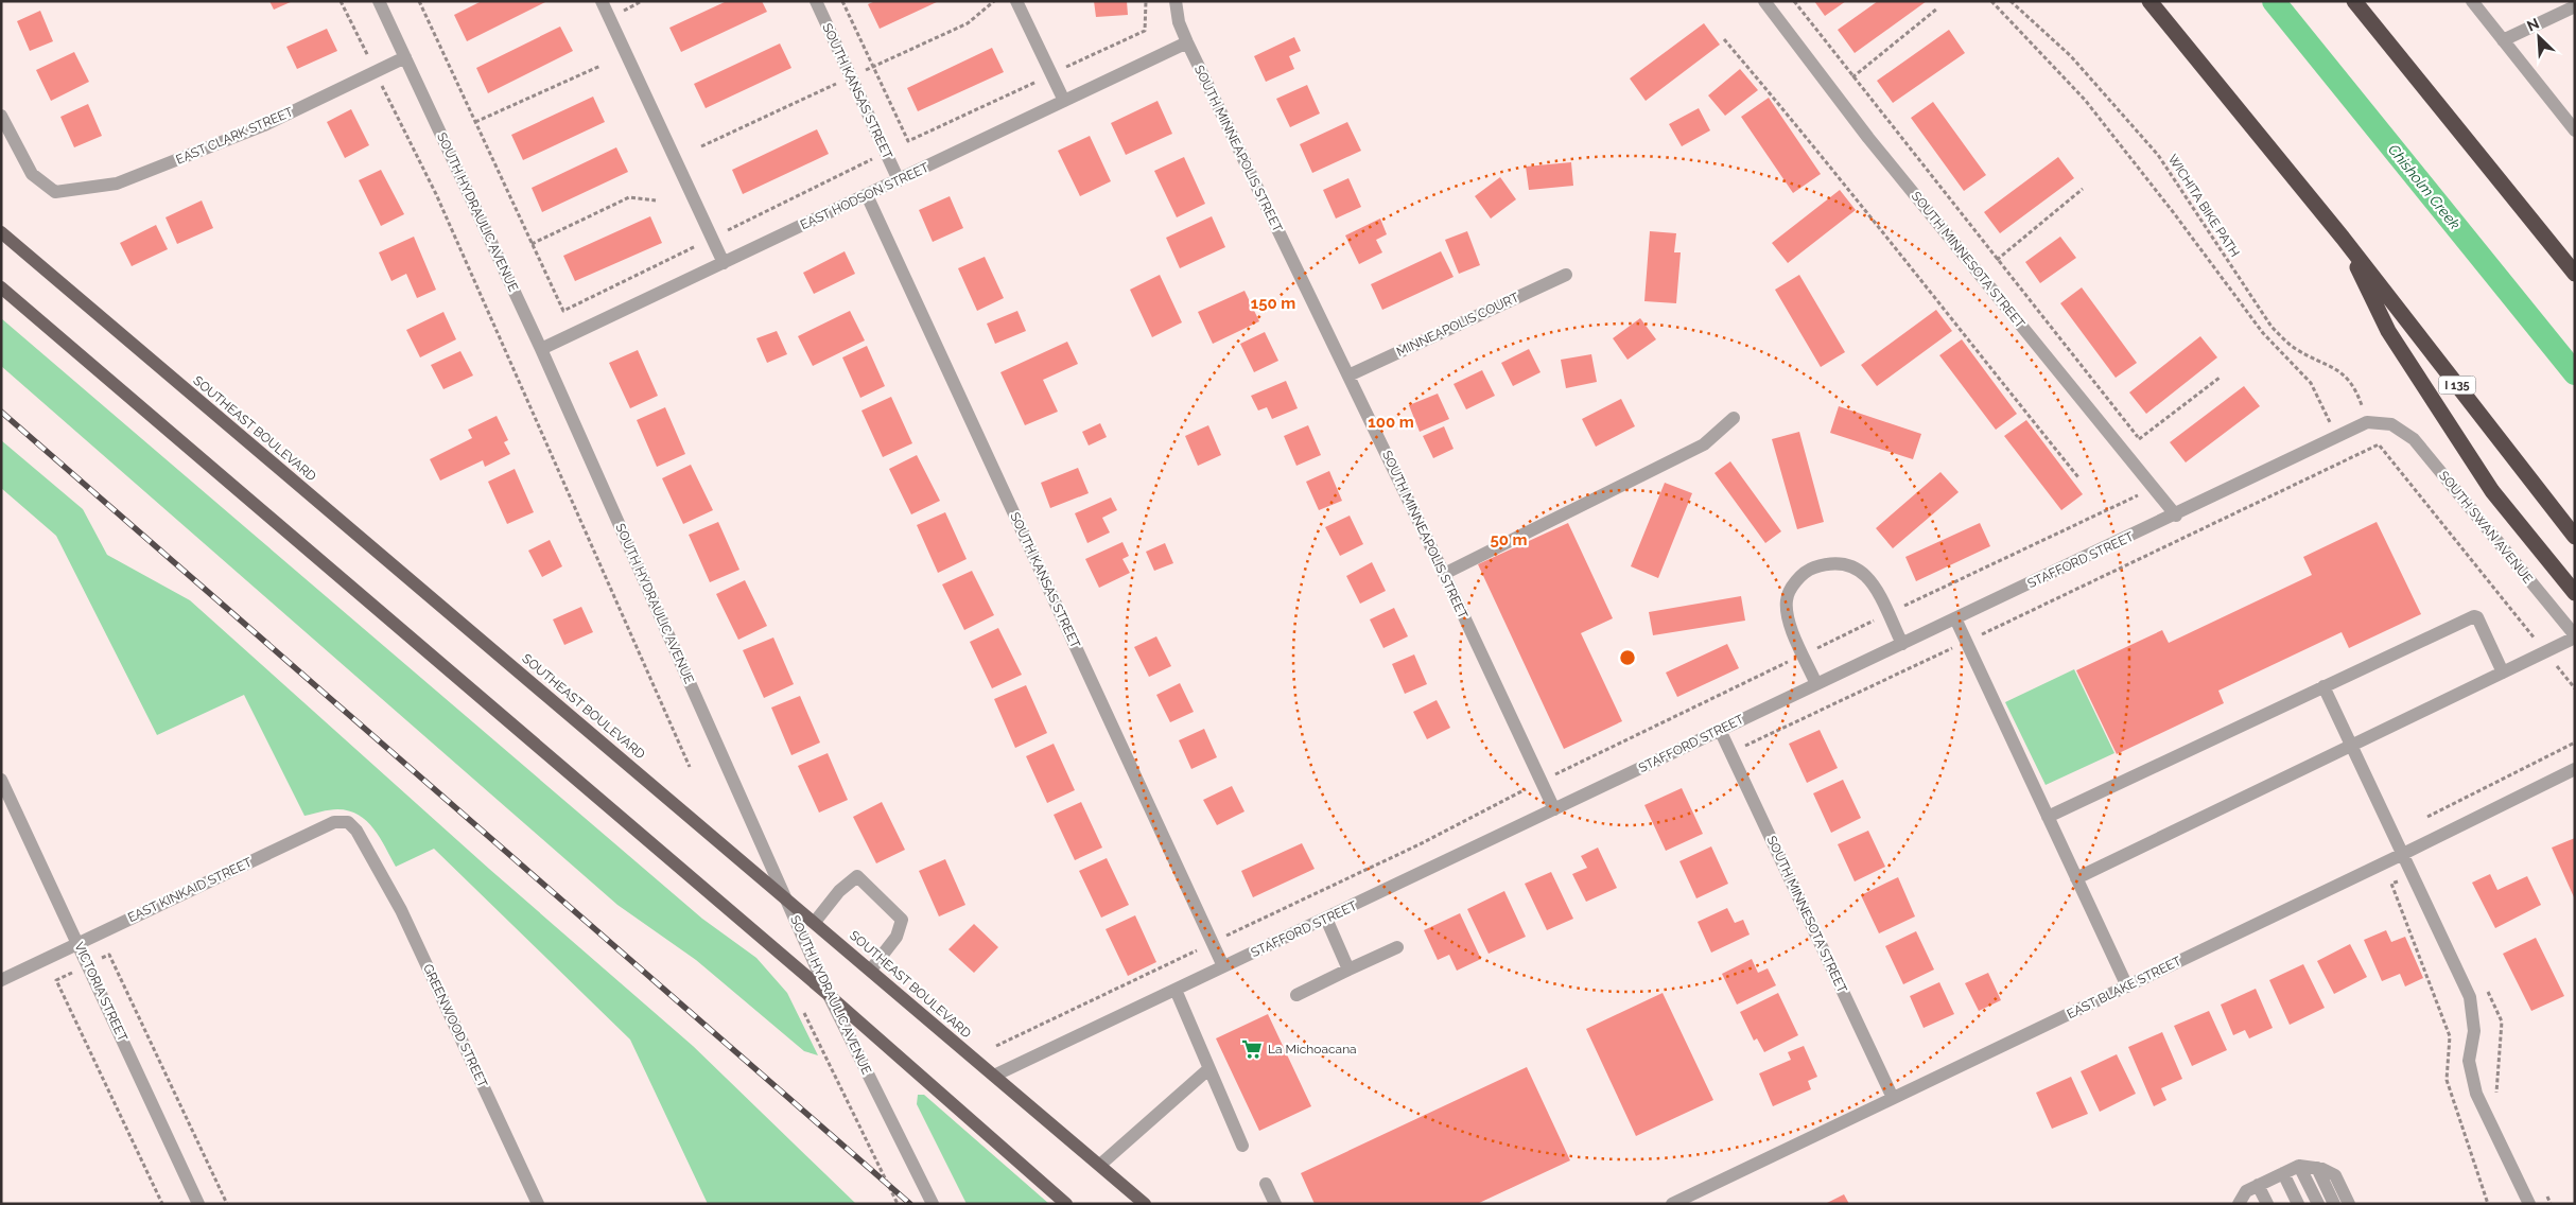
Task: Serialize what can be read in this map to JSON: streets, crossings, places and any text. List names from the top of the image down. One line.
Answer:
{"streets":{"highway":["I 135"],"main road":["SOUTHEAST BOULEVARD"],"street":["SOUTH KANSAS STREET","EAST CLARK STREET","SOUTH MINNEAPOLIS STREET","EAST HODSON STREET","SOUTH HYDRAULIC AVENUE","SOUTH MINNESOTA STREET","MINNEAPOLIS COURT","SOUTH SWAN AVENUE","STAFFORD STREET","EAST KINKAID STREET","EAST BLAKE STREET","VICTORIA STREET","GREENWOOD STREET"],"path":["WICHITA BIKE PATH"]},"crossings":[["SOUTH KANSAS STREET","EAST HODSON STREET"],["SOUTH KANSAS STREET","STAFFORD STREET"],["EAST CLARK STREET","SOUTH HYDRAULIC AVENUE"],["SOUTH MINNEAPOLIS STREET","EAST HODSON STREET"],["SOUTH MINNEAPOLIS STREET","MINNEAPOLIS COURT"],["SOUTH MINNEAPOLIS STREET","STAFFORD STREET"],["EAST HODSON STREET","SOUTH HYDRAULIC AVENUE"],["WICHITA BIKE PATH","SOUTH SWAN AVENUE"],["WICHITA BIKE PATH","STAFFORD STREET"],["SOUTH HYDRAULIC AVENUE","SOUTHEAST BOULEVARD"],["SOUTH MINNESOTA STREET","STAFFORD STREET"],["SOUTH MINNESOTA STREET","EAST BLAKE STREET"],["SOUTHEAST BOULEVARD","STAFFORD STREET"],["SOUTH SWAN AVENUE","STAFFORD STREET"],["EAST KINKAID STREET","VICTORIA STREET"],["EAST KINKAID STREET","GREENWOOD STREET"]],"water":["Chisholm Creek"],"places":{"supermarket":["La Michoacana"]},"north":"top left","rings":["150 m","100 m","50 m"]}
